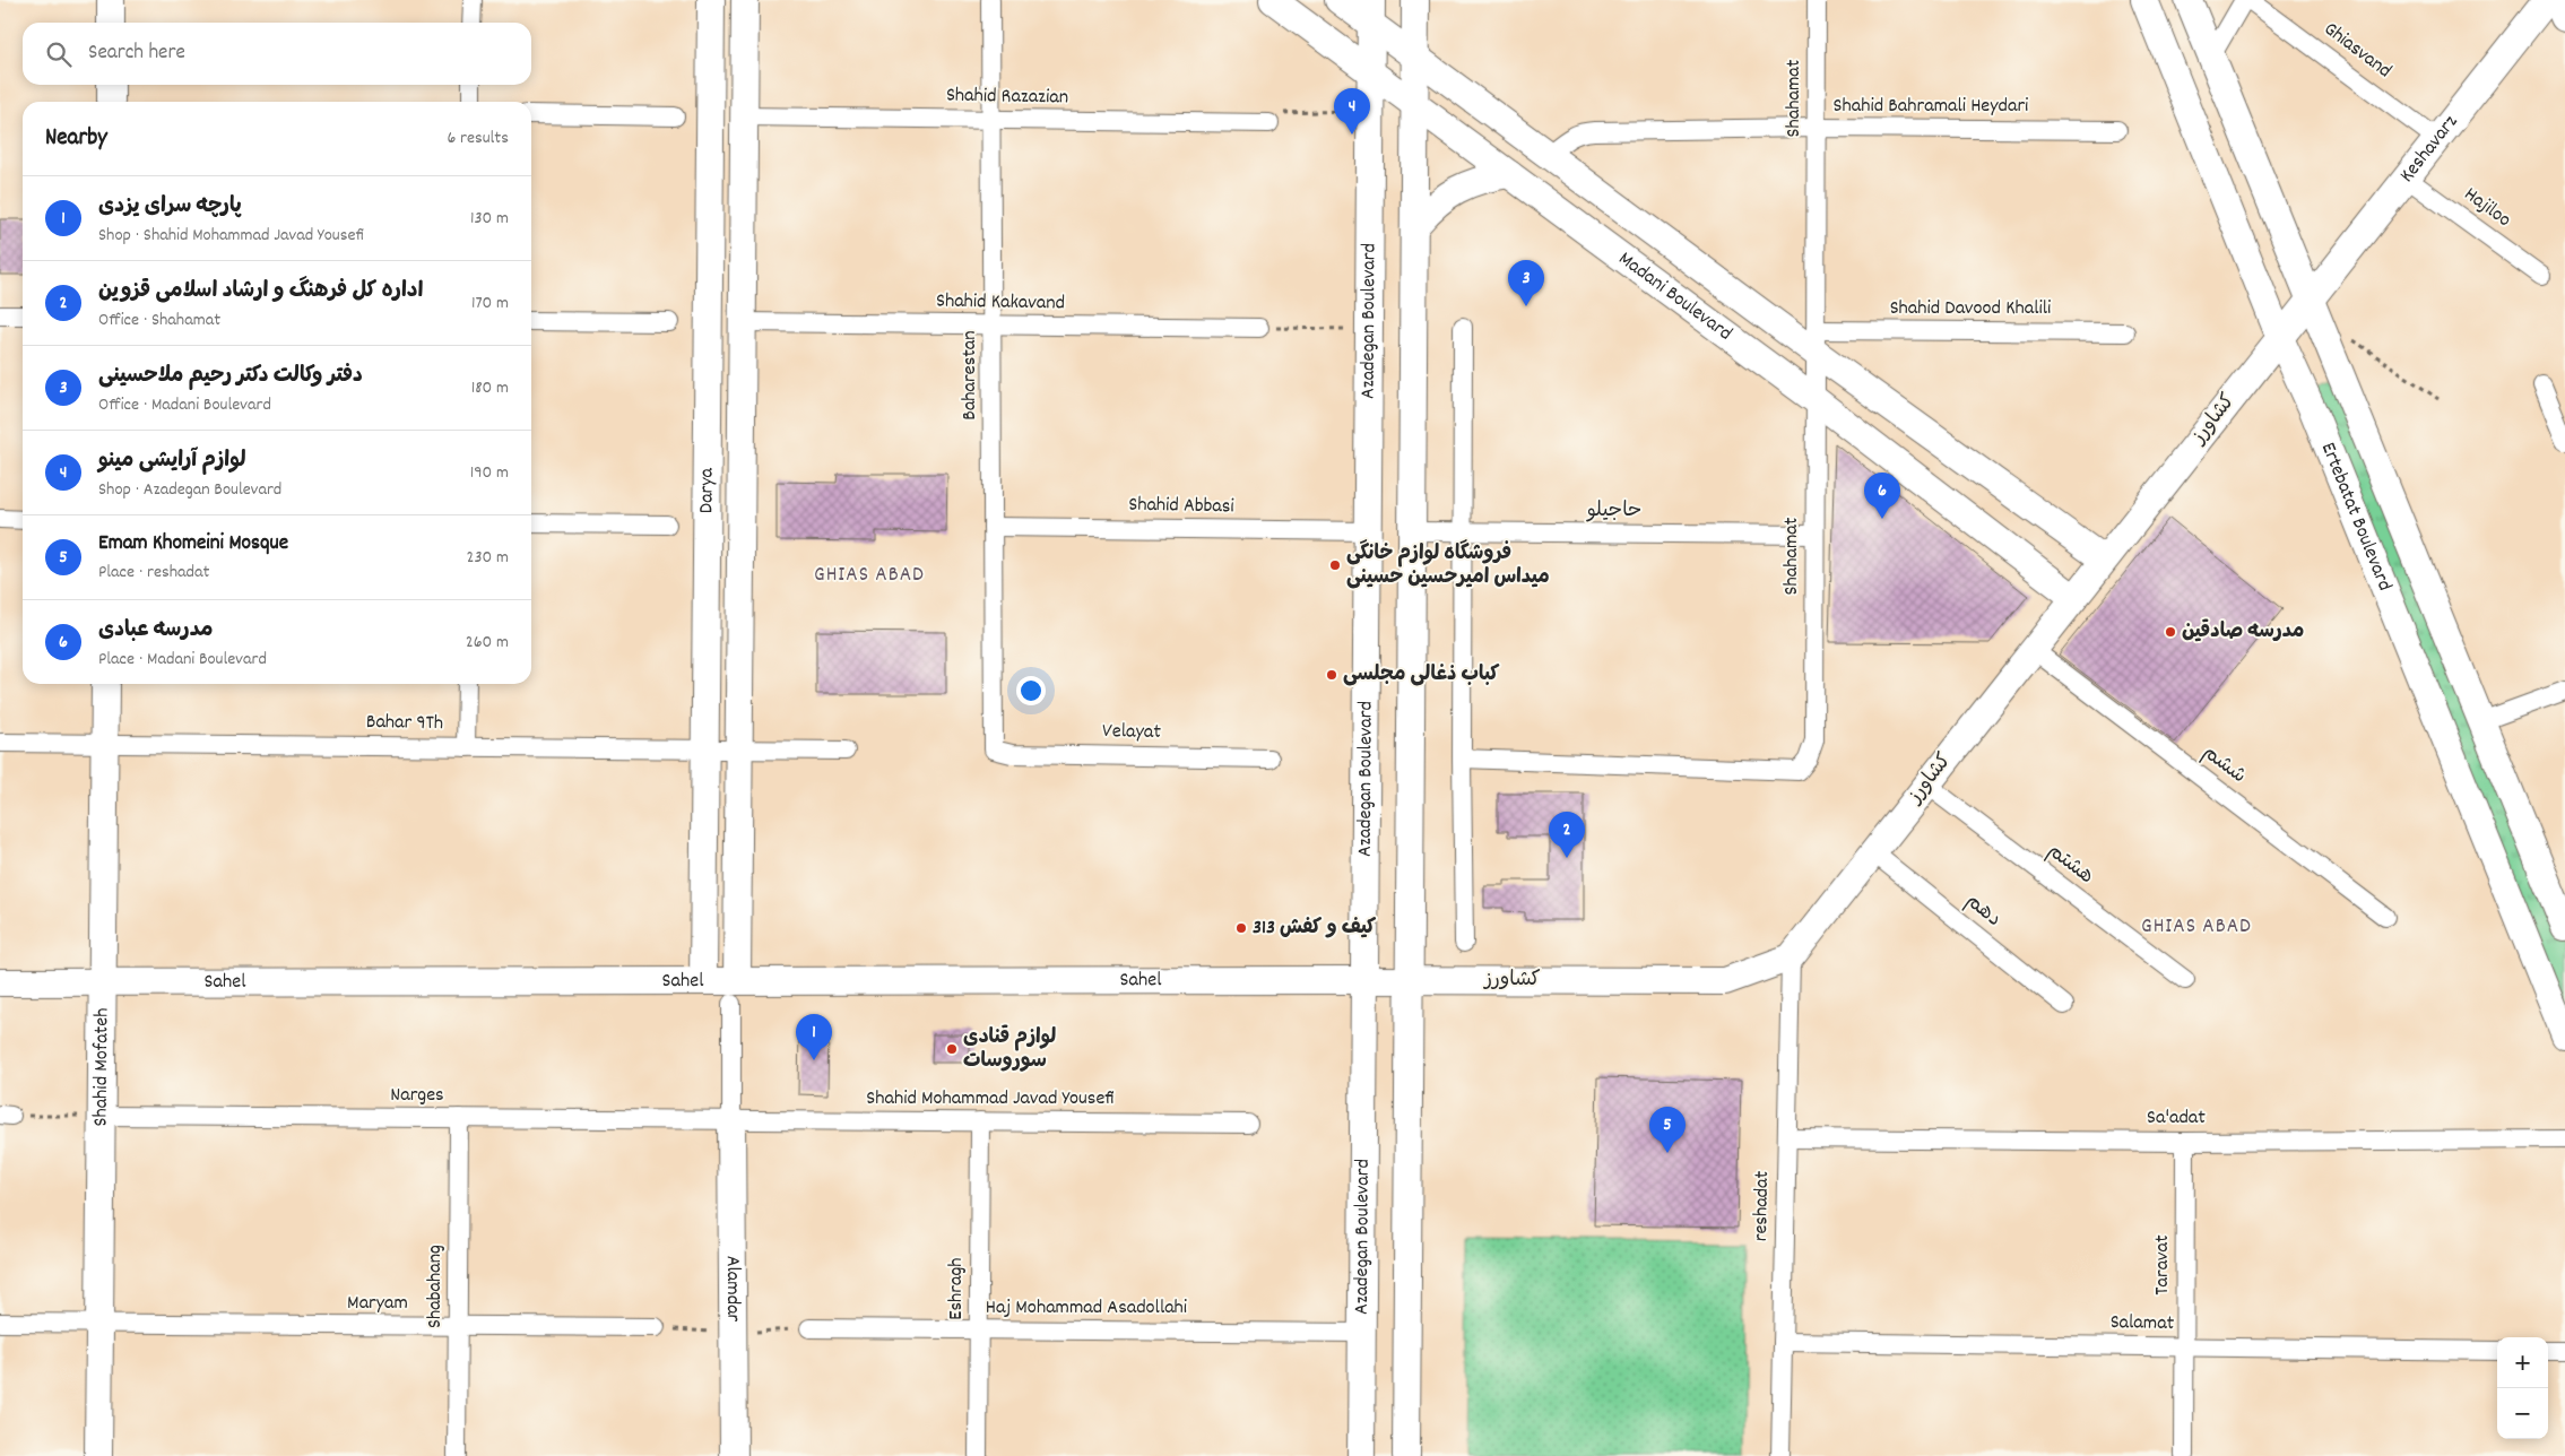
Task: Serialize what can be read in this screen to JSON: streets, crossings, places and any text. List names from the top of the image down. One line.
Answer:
{"streets":{"street":["Ghiasvand","Shahid Razazian","Shahamat","Shahid Bahramali Heydari","Keshavarz","Hajiloo","Madani Boulevard","Shahid Kakavand","Shahid Davood Khalili","Azadegan Boulevard","Baharestan","کشاورز","Darya","Shahid Abbasi","حاجیلو","Ertebatat Boulevard","Bahar 9Th","Velayat","ششم","هشتم","دهم","Sahel","Shahid Mofateh","Narges","Shahid Mohammad Javad Yousefi","Sa'adat","reshadat","Taravat","Shabahang","Alamdar","Eshragh","Maryam","Haj Mohammad Asadollahi","Salamat"]},"crossings":[["Ghiasvand","Keshavarz"],["Shahid Razazian","Baharestan"],["Shahid Razazian","Darya"],["Shahamat","Shahid Bahramali Heydari"],["Shahamat","Madani Boulevard"],["Shahamat","Shahid Davood Khalili"],["Shahamat","حاجیلو"],["Shahid Bahramali Heydari","Madani Boulevard"],["Keshavarz","Hajiloo"],["Keshavarz","کشاورز"],["Keshavarz","Ertebatat Boulevard"],["Madani Boulevard","Shahid Davood Khalili"],["Madani Boulevard","Azadegan Boulevard"],["Madani Boulevard","کشاورز"],["Shahid Kakavand","Baharestan"],["Shahid Kakavand","Darya"],["Azadegan Boulevard","کشاورز"],["Azadegan Boulevard","Shahid Abbasi"],["Azadegan Boulevard","Sahel"],["Azadegan Boulevard","Haj Mohammad Asadollahi"],["Baharestan","Shahid Abbasi"],["Baharestan","Velayat"],["کشاورز","Ertebatat Boulevard"],["کشاورز","ششم"],["کشاورز","هشتم"],["کشاورز","دهم"],["کشاورز","Sahel"],["کشاورز","reshadat"],["Darya","Bahar 9Th"],["Darya","Sahel"],["Bahar 9Th","Shahid Mofateh"],["Sahel","Shahid Mofateh"],["Shahid Mofateh","Narges"],["Shahid Mofateh","Maryam"],["Narges","Shahid Mohammad Javad Yousefi"],["Narges","Shabahang"],["Narges","Alamdar"],["Shahid Mohammad Javad Yousefi","Alamdar"],["Shahid Mohammad Javad Yousefi","Eshragh"],["Sa'adat","reshadat"],["Sa'adat","Taravat"],["reshadat","Salamat"],["Taravat","Salamat"],["Shabahang","Maryam"],["Eshragh","Haj Mohammad Asadollahi"]],"districts":["GHIAS ABAD","GHIAS ABAD"],"places":["فروشگاه لوازم خانگی میداس امیرحسین حسینی","مدرسه صادقین","کباب ذغالی مجلسی","کیف و کفش 313","لوازم قنادی سوروسات"],"page":{"search":"Search here","pins":["4","3","6","2","1","5"],"heading":["Nearby","6 results"],"list":[{"mark":"1","name":"پارچه سرای یزدی","note":"Shop · Shahid Mohammad Javad Yousefi","value":"130 m"},{"mark":"2","name":"اداره کل فرهنگ و ارشاد اسلامی قزوین","note":"Office · Shahamat","value":"170 m"},{"mark":"3","name":"دفتر وکالت دکتر رحیم ملاحسینی","note":"Office · Madani Boulevard","value":"180 m"},{"mark":"4","name":"لوازم آرایشی مینو","note":"Shop · Azadegan Boulevard","value":"190 m"},{"mark":"5","name":"Emam Khomeini Mosque","note":"Place · reshadat","value":"230 m"},{"mark":"6","name":"مدرسه عبادی","note":"Place · Madani Boulevard","value":"260 m"}],"map_buttons":["+","−"]}}
